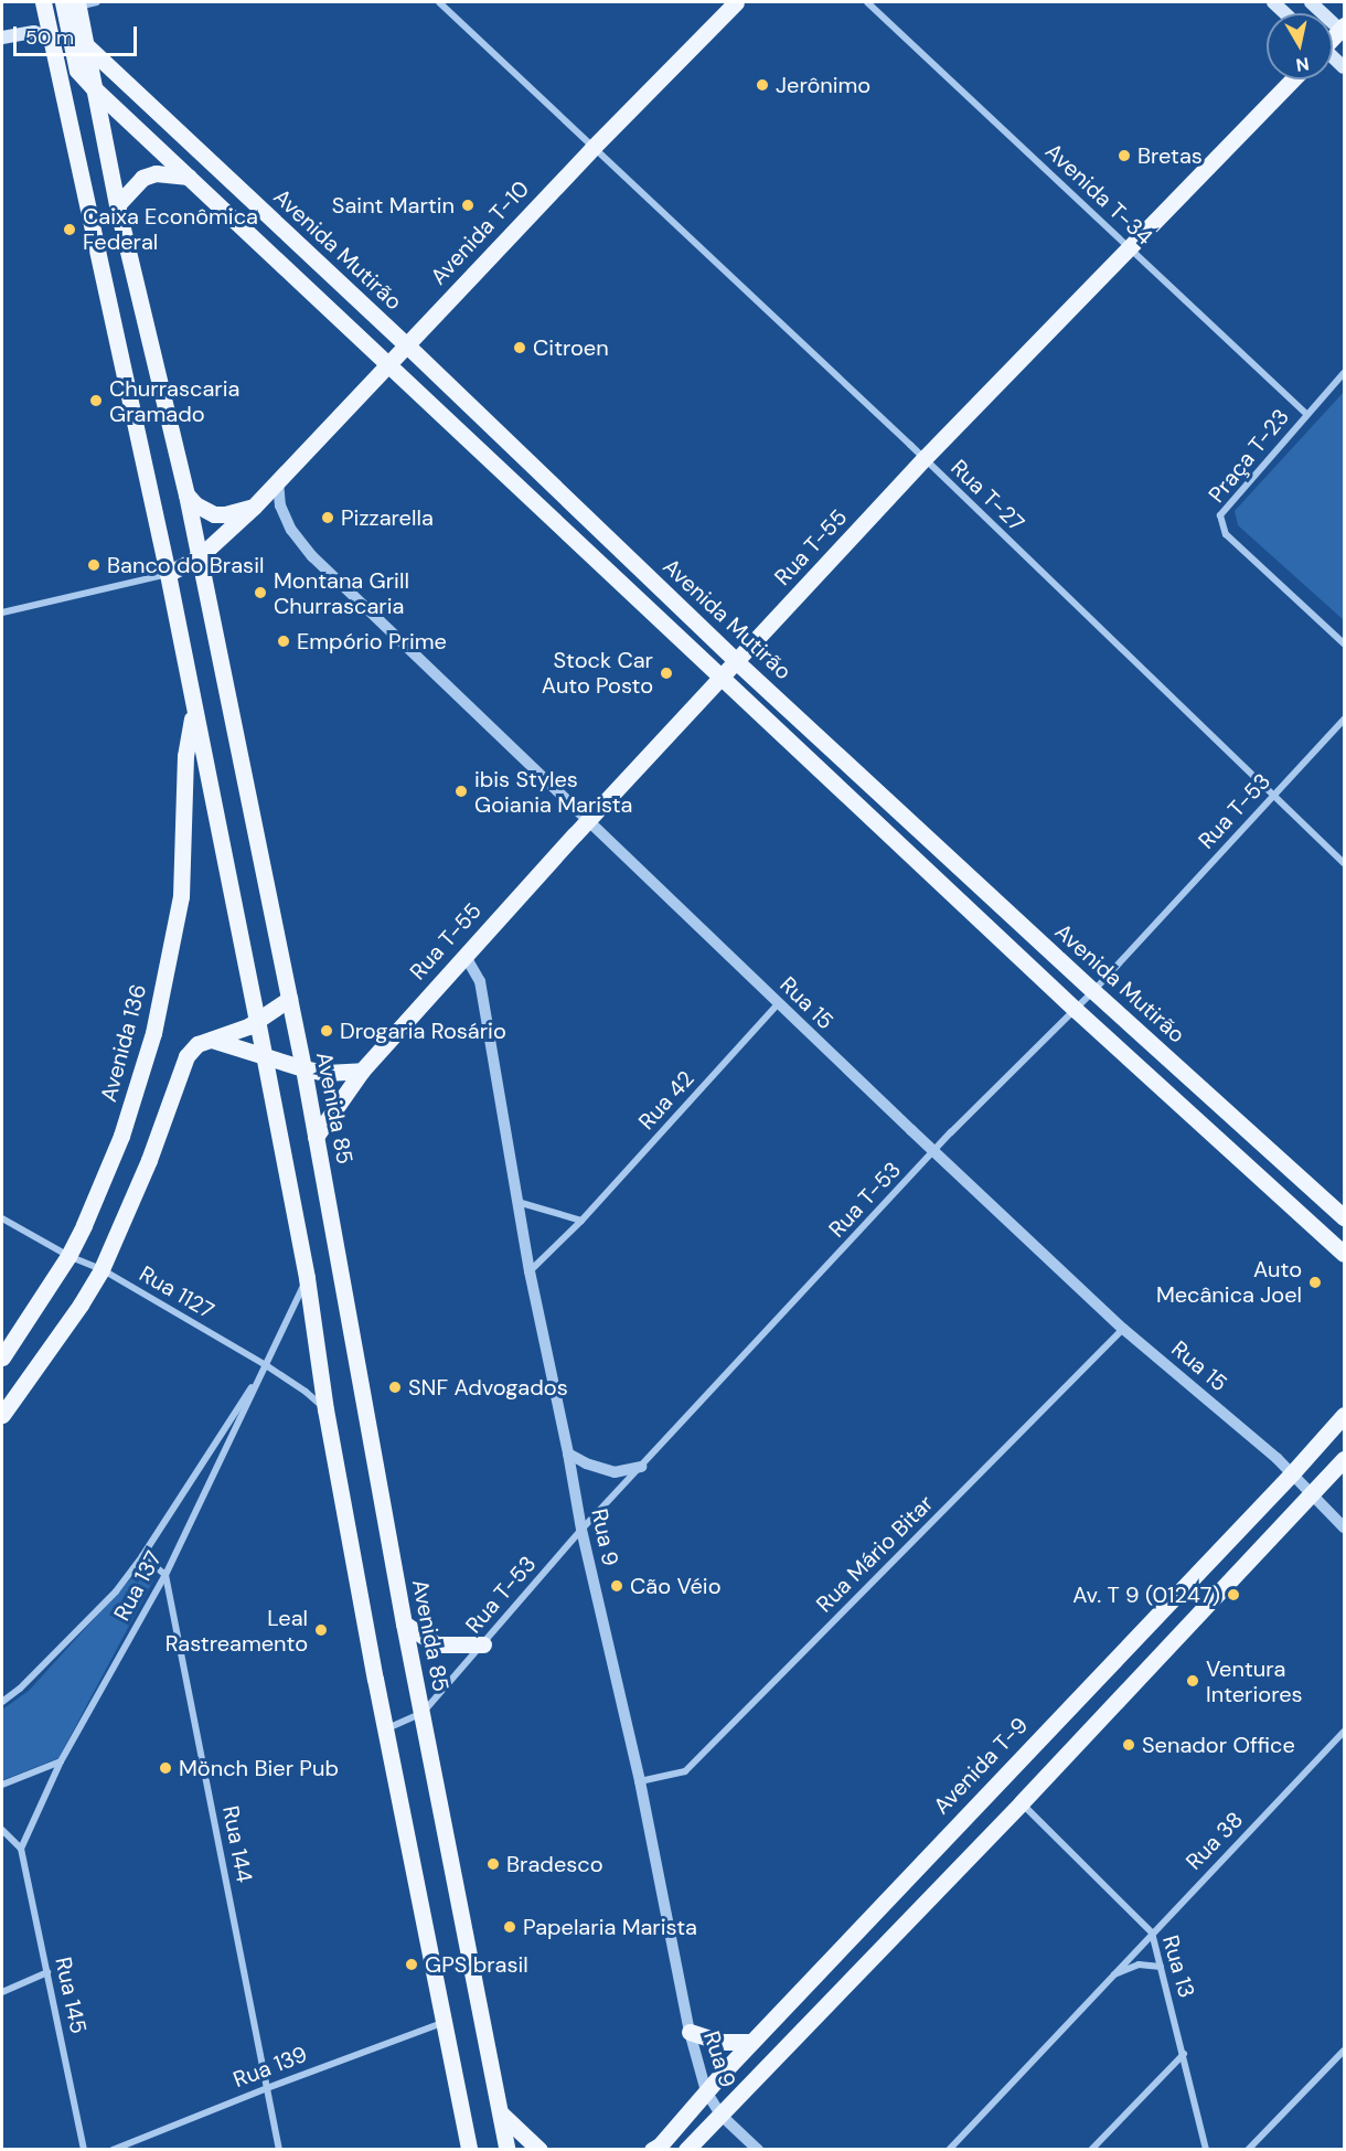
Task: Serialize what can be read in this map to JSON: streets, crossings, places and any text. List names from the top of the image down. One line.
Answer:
{"streets":{"main road":["Avenida T-10","Avenida Mutirão","Rua T-55","Avenida 136","Avenida 85","Avenida T-9"],"street":["Avenida T-34","Praça T-23","Rua T-27","Rua T-53","Rua 15","Rua 42","Rua 1127","Rua 9","Rua Mário Bitar","Rua 137","Rua 38","Rua 144","Rua 13","Rua 145","Rua 139"]},"crossings":[["Avenida T-34","Praça T-23"],["Avenida T-34","Rua T-55"],["Avenida T-10","Avenida Mutirão"],["Avenida T-10","Rua T-27"],["Avenida T-10","Rua 15"],["Avenida T-10","Avenida 85"],["Avenida Mutirão","Rua T-55"],["Avenida Mutirão","Rua T-53"],["Avenida Mutirão","Avenida 85"],["Rua T-27","Rua T-55"],["Rua T-27","Rua T-53"],["Rua T-55","Rua 15"],["Rua T-55","Avenida 85"],["Rua T-55","Rua 9"],["Rua T-53","Rua 15"],["Rua T-53","Avenida 85"],["Rua T-53","Rua 9"],["Rua 15","Rua 42"],["Rua 15","Rua Mário Bitar"],["Rua 15","Avenida T-9"],["Avenida 136","Rua 1127"],["Rua 42","Rua 9"],["Rua 1127","Rua 137"],["Rua 9","Rua Mário Bitar"],["Rua 9","Avenida T-9"],["Rua 137","Rua 144"],["Rua 38","Rua 13"],["Rua 144","Rua 139"]],"places":["Jerônimo","Bretas","Saint Martin","Caixa Econômica Federal","Citroen","Churrascaria Gramado","Pizzarella","Banco do Brasil","Montana Grill Churrascaria","Empório Prime","Stock Car Auto Posto","ibis Styles Goiania Marista","Drogaria Rosário","Auto Mecânica Joel","SNF Advogados","Cão Véio","Av. T 9 (01247)","Leal Rastreamento","Ventura Interiores","Senador Office","Mönch Bier Pub","Bradesco","Papelaria Marista","GPS brasil"],"scale_bar":"50 m","north":"bottom"}
